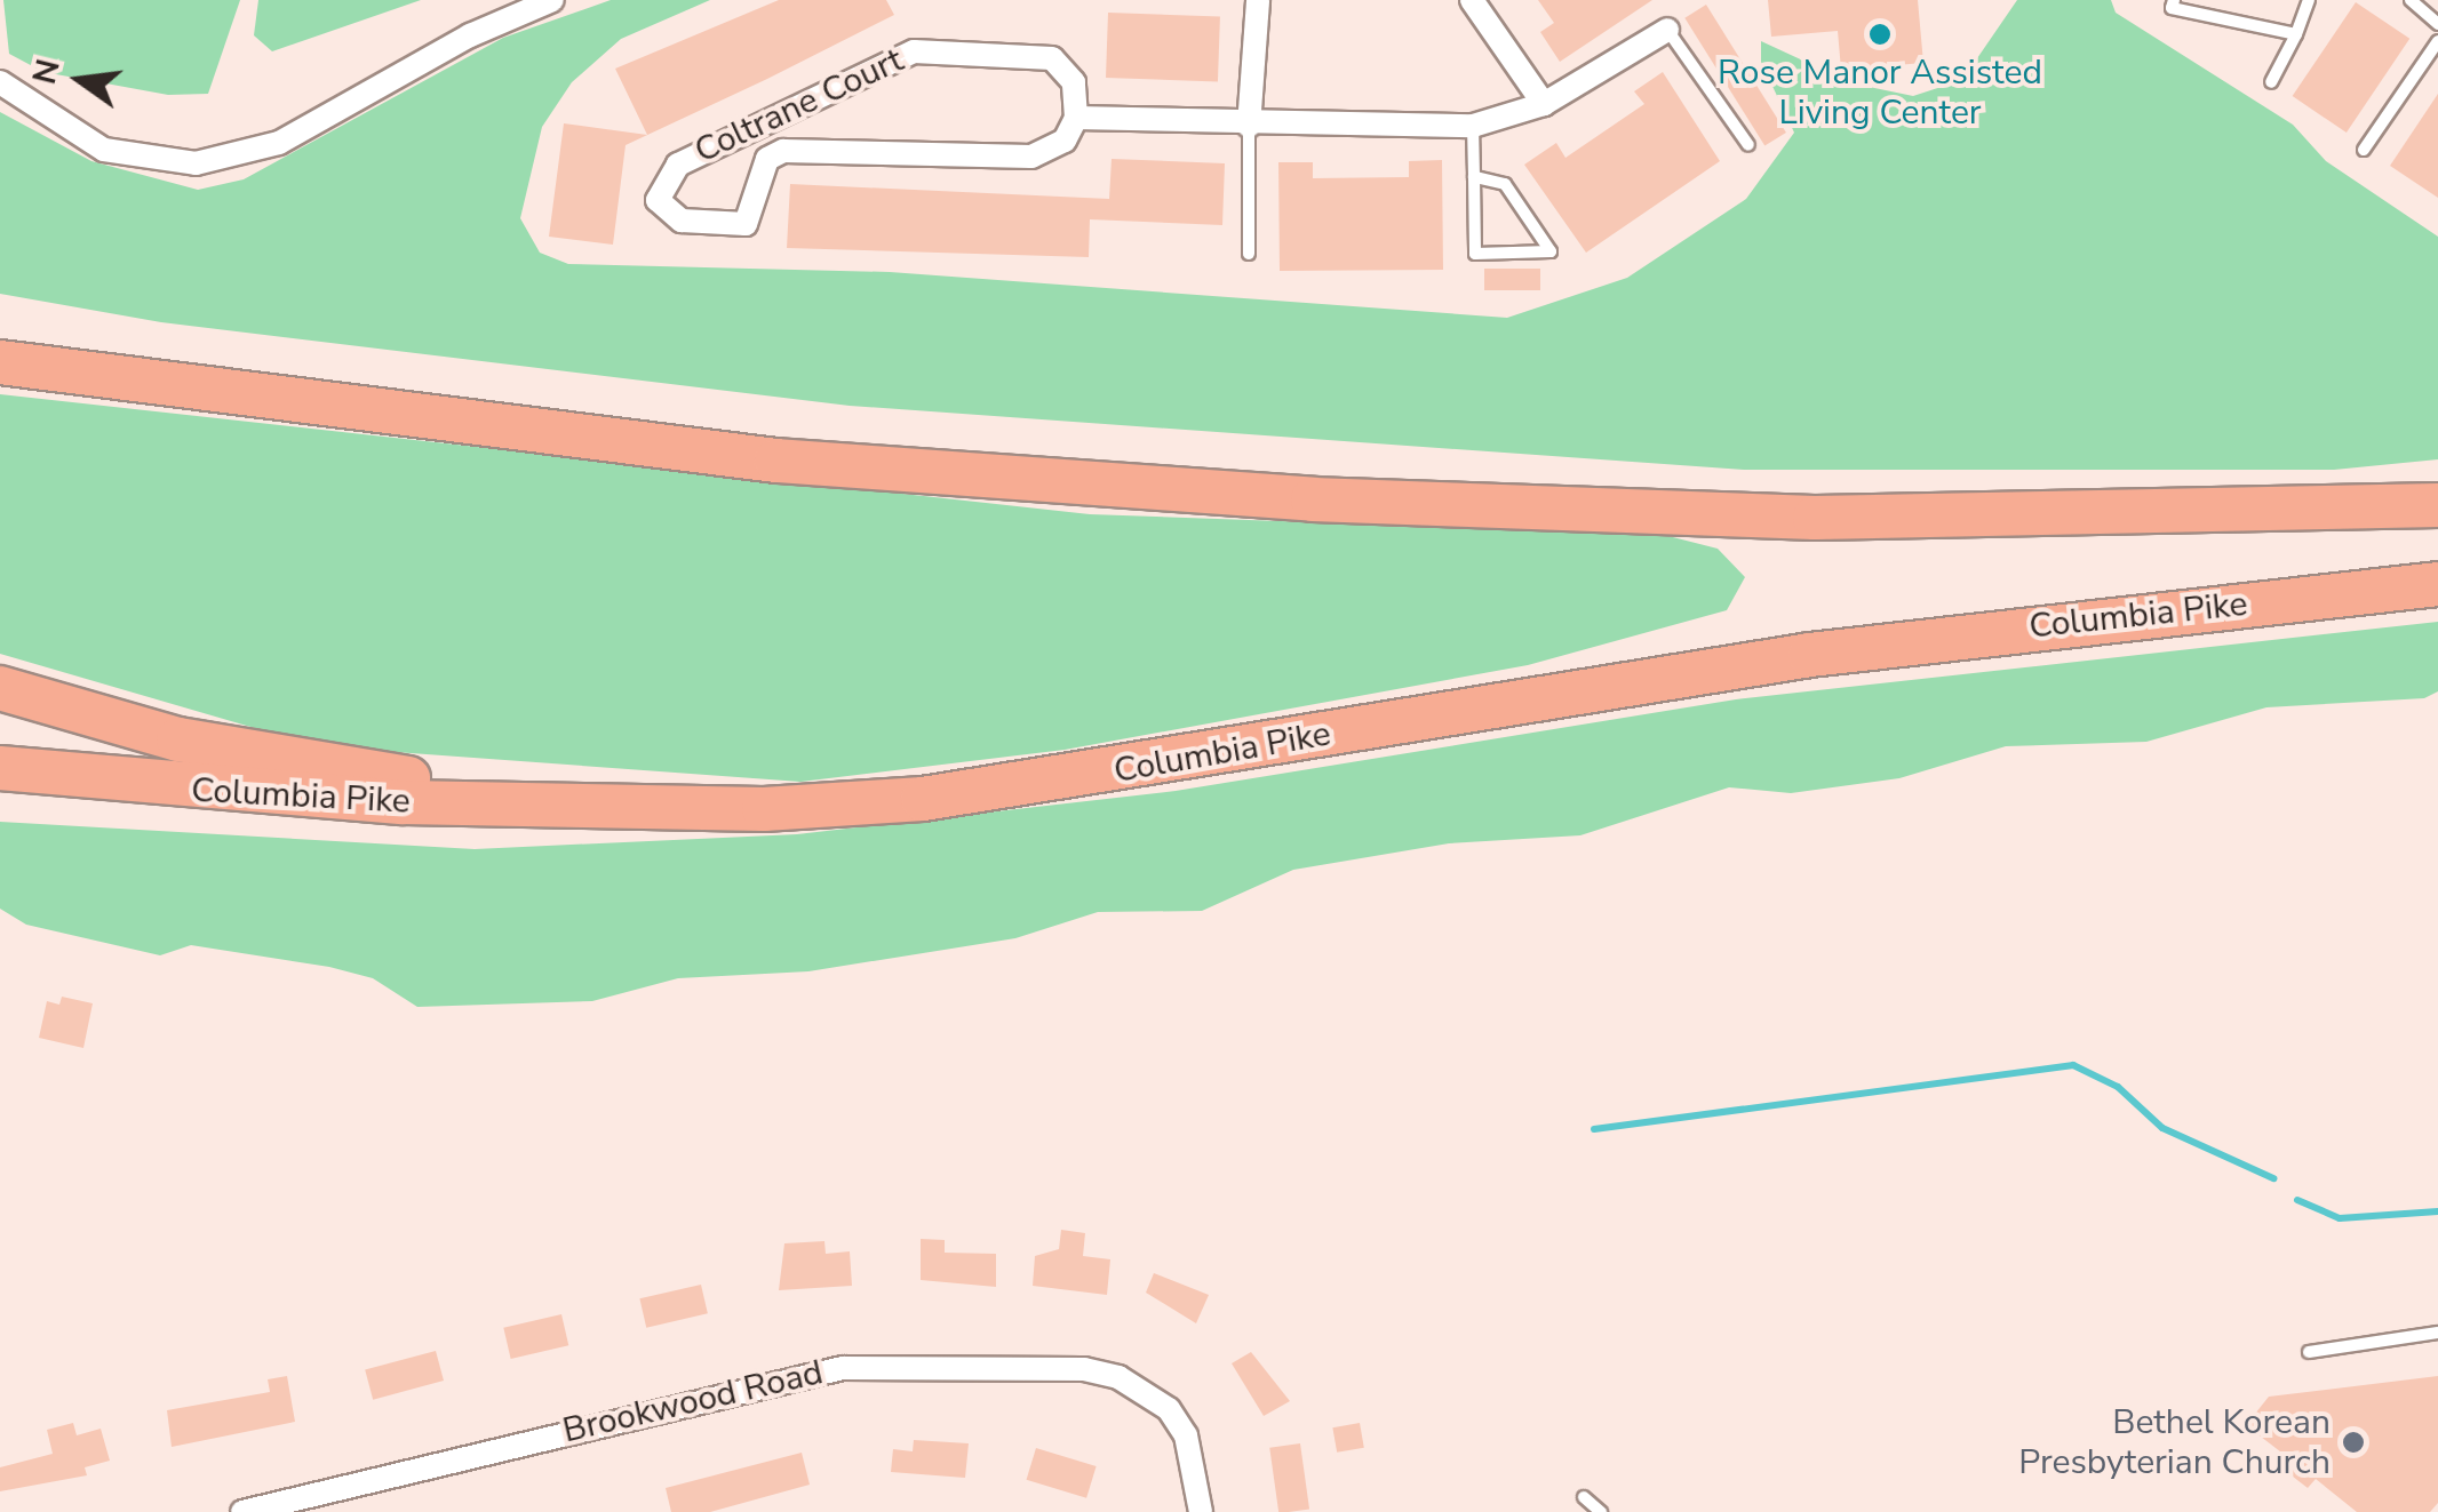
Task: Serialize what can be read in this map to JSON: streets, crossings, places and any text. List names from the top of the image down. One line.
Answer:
{"streets":{"highway":["Columbia Pike"],"street":["Coltrane Court","Brookwood Road"]},"places":["Rose Manor Assisted Living Center","Bethel Korean Presbyterian Church"],"north":"left"}
